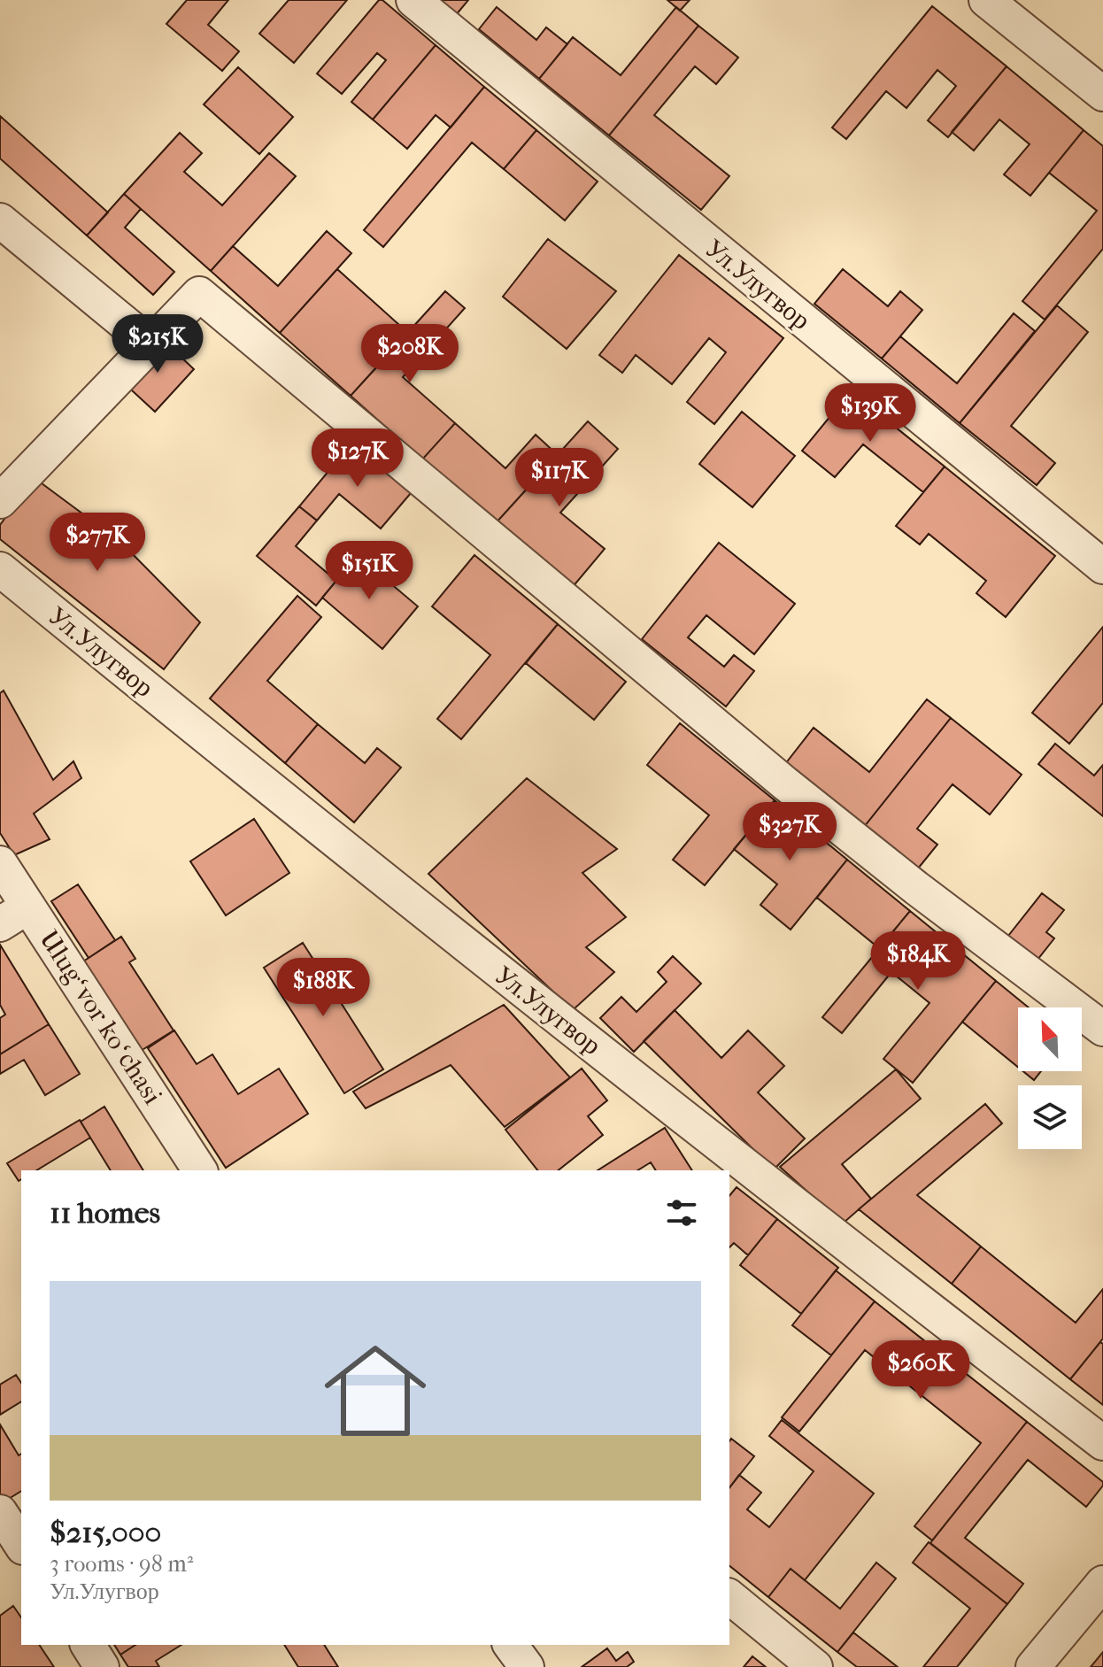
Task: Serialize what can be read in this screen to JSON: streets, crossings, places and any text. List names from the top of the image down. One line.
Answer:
{"streets":{"street":["Ул.Улугвор","Ulugʻvor koʻchasi"]},"north":"top left","page":{"price":["$215K","$208K","$139K","$127K","$117K","$277K","$151K","$327K","$184K","$188K","$260K"],"heading":"11 homes","list":[{"name":"$215,000","note":"3 rooms · 98 m² · Ул.Улугвор"}]}}
